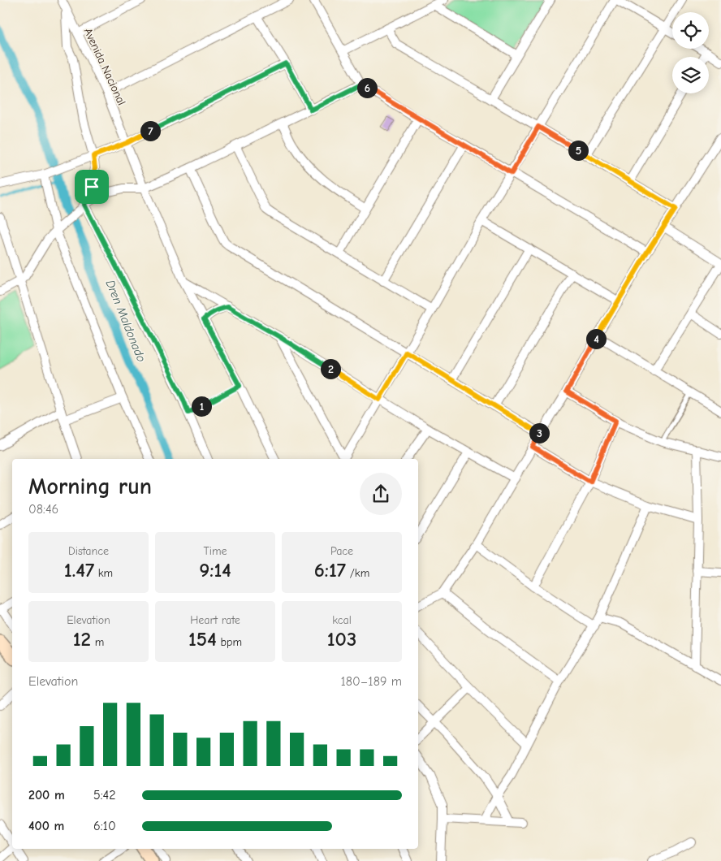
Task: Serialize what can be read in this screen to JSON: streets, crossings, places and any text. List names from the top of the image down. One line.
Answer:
{"streets":{"street":["Avenida Nacional"]},"water":["Dren Maldonado"],"page":{"pins":["6","7","5","4","2","1","3"],"heading":["Morning run","08:46"],"stats":[["Distance","1.47 km"],["Time","9:14"],["Pace","6:17 /km"],["Elevation","12 m"],["Heart rate","154 bpm"],["kcal","103"]],"chart":["Elevation","180–189 m"],"list":[{"name":"200 m","note":"5:42"},{"name":"400 m","note":"6:10"}]}}
